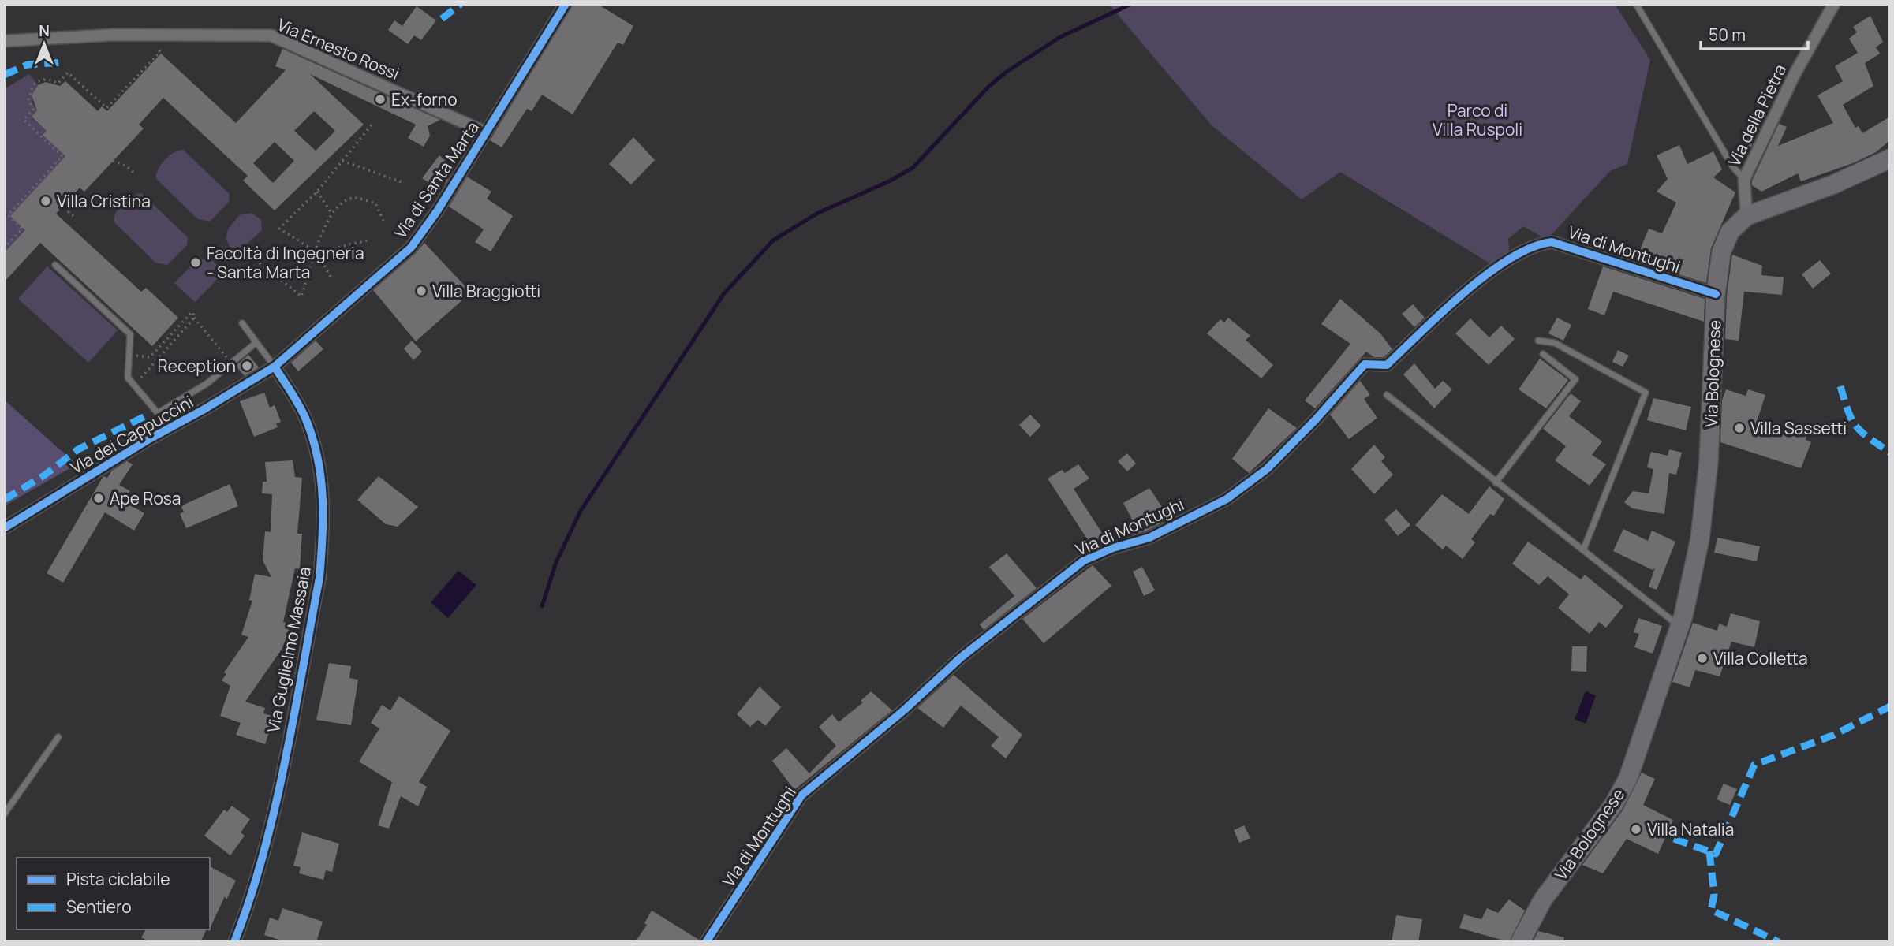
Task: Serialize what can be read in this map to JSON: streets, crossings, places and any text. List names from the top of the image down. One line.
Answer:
{"streets":{"main road":["Via Bolognese"],"street":["Via Ernesto Rossi","Via della Pietra","Via di Santa Marta","Via di Montughi","Via dei Cappuccini","Via Guglielmo Massaia"]},"crossings":[["Via Ernesto Rossi","Via di Santa Marta"],["Via della Pietra","Via Bolognese"],["Via di Santa Marta","Via dei Cappuccini"],["Via di Santa Marta","Via Guglielmo Massaia"],["Via di Montughi","Via Bolognese"],["Via dei Cappuccini","Via Guglielmo Massaia"]],"parks":["Parco di Villa Ruspoli"],"places":["Ex-forno","Villa Cristina","Facoltà di Ingegneria - Santa Marta","Villa Braggiotti","Reception","Villa Sassetti","Ape Rosa","Villa Colletta","Villa Natalia"],"legend":["Pista ciclabile","Sentiero"],"scale_bar":"50 m","north":"top"}
